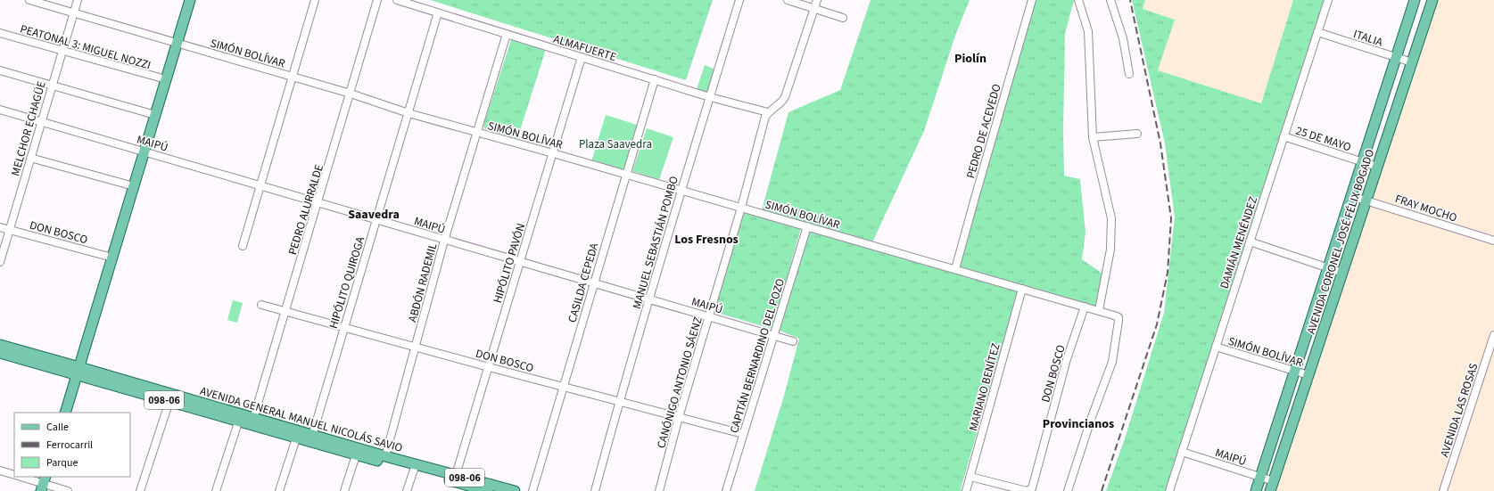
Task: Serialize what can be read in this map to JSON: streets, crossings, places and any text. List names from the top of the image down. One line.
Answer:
{"streets":{"main road":["AVENIDA CORONEL JOSÉ FÉLIX BOGADO","098-06","AVENIDA GENERAL MANUEL NICOLÁS SAVIO"],"street":["ITALIA","PEATONAL 3: MIGUEL NOZZI","ALMAFUERTE","SIMÓN BOLÍVAR","MELCHOR ECHAGÜE","PEDRO DE ACEVEDO","25 DE MAYO","MAIPÚ","FRAY MOCHO","PEDRO ALURRALDE","DON BOSCO","MANUEL SEBASTIÁN POMBO","DAMIÁN MENÉNDEZ","HIPÓLITO PAVÓN","HIPÓLITO QUIROGA","ABDÓN RADEMIL","CASILDA CEPEDA","CAPITÁN BERNARDINO DEL POZO","CANÓNIGO ANTONIO SÁENZ","MARIANO BENÍTEZ","AVENIDA LAS ROSAS"]},"crossings":[["ITALIA","AVENIDA CORONEL JOSÉ FÉLIX BOGADO"],["ITALIA","DAMIÁN MENÉNDEZ"],["PEATONAL 3: MIGUEL NOZZI","MELCHOR ECHAGÜE"],["ALMAFUERTE","MANUEL SEBASTIÁN POMBO"],["ALMAFUERTE","HIPÓLITO PAVÓN"],["ALMAFUERTE","HIPÓLITO QUIROGA"],["ALMAFUERTE","ABDÓN RADEMIL"],["ALMAFUERTE","CASILDA CEPEDA"],["ALMAFUERTE","CANÓNIGO ANTONIO SÁENZ"],["SIMÓN BOLÍVAR","MELCHOR ECHAGÜE"],["SIMÓN BOLÍVAR","PEDRO DE ACEVEDO"],["SIMÓN BOLÍVAR","PEDRO ALURRALDE"],["SIMÓN BOLÍVAR","DON BOSCO"],["SIMÓN BOLÍVAR","AVENIDA CORONEL JOSÉ FÉLIX BOGADO"],["SIMÓN BOLÍVAR","MANUEL SEBASTIÁN POMBO"],["SIMÓN BOLÍVAR","DAMIÁN MENÉNDEZ"],["SIMÓN BOLÍVAR","HIPÓLITO PAVÓN"],["SIMÓN BOLÍVAR","HIPÓLITO QUIROGA"],["SIMÓN BOLÍVAR","ABDÓN RADEMIL"],["SIMÓN BOLÍVAR","CASILDA CEPEDA"],["SIMÓN BOLÍVAR","CAPITÁN BERNARDINO DEL POZO"],["SIMÓN BOLÍVAR","CANÓNIGO ANTONIO SÁENZ"],["SIMÓN BOLÍVAR","MARIANO BENÍTEZ"],["MELCHOR ECHAGÜE","MAIPÚ"],["MELCHOR ECHAGÜE","DON BOSCO"],["25 DE MAYO","AVENIDA CORONEL JOSÉ FÉLIX BOGADO"],["25 DE MAYO","DAMIÁN MENÉNDEZ"],["MAIPÚ","PEDRO ALURRALDE"],["MAIPÚ","AVENIDA CORONEL JOSÉ FÉLIX BOGADO"],["MAIPÚ","MANUEL SEBASTIÁN POMBO"],["MAIPÚ","DAMIÁN MENÉNDEZ"],["MAIPÚ","HIPÓLITO PAVÓN"],["MAIPÚ","HIPÓLITO QUIROGA"],["MAIPÚ","ABDÓN RADEMIL"],["MAIPÚ","CASILDA CEPEDA"],["MAIPÚ","CAPITÁN BERNARDINO DEL POZO"],["MAIPÚ","CANÓNIGO ANTONIO SÁENZ"],["FRAY MOCHO","AVENIDA CORONEL JOSÉ FÉLIX BOGADO"],["PEDRO ALURRALDE","DON BOSCO"],["PEDRO ALURRALDE","AVENIDA GENERAL MANUEL NICOLÁS SAVIO"],["DON BOSCO","MANUEL SEBASTIÁN POMBO"],["DON BOSCO","HIPÓLITO PAVÓN"],["DON BOSCO","HIPÓLITO QUIROGA"],["DON BOSCO","ABDÓN RADEMIL"],["DON BOSCO","CASILDA CEPEDA"],["DON BOSCO","CAPITÁN BERNARDINO DEL POZO"],["DON BOSCO","CANÓNIGO ANTONIO SÁENZ"],["DON BOSCO","MARIANO BENÍTEZ"],["HIPÓLITO PAVÓN","AVENIDA GENERAL MANUEL NICOLÁS SAVIO"],["HIPÓLITO QUIROGA","AVENIDA GENERAL MANUEL NICOLÁS SAVIO"],["ABDÓN RADEMIL","AVENIDA GENERAL MANUEL NICOLÁS SAVIO"]],"districts":["Piolín","Saavedra","Los Fresnos","Provincianos"],"parks":["Plaza Saavedra"],"legend":["Calle","Ferrocarril","Parque"]}
